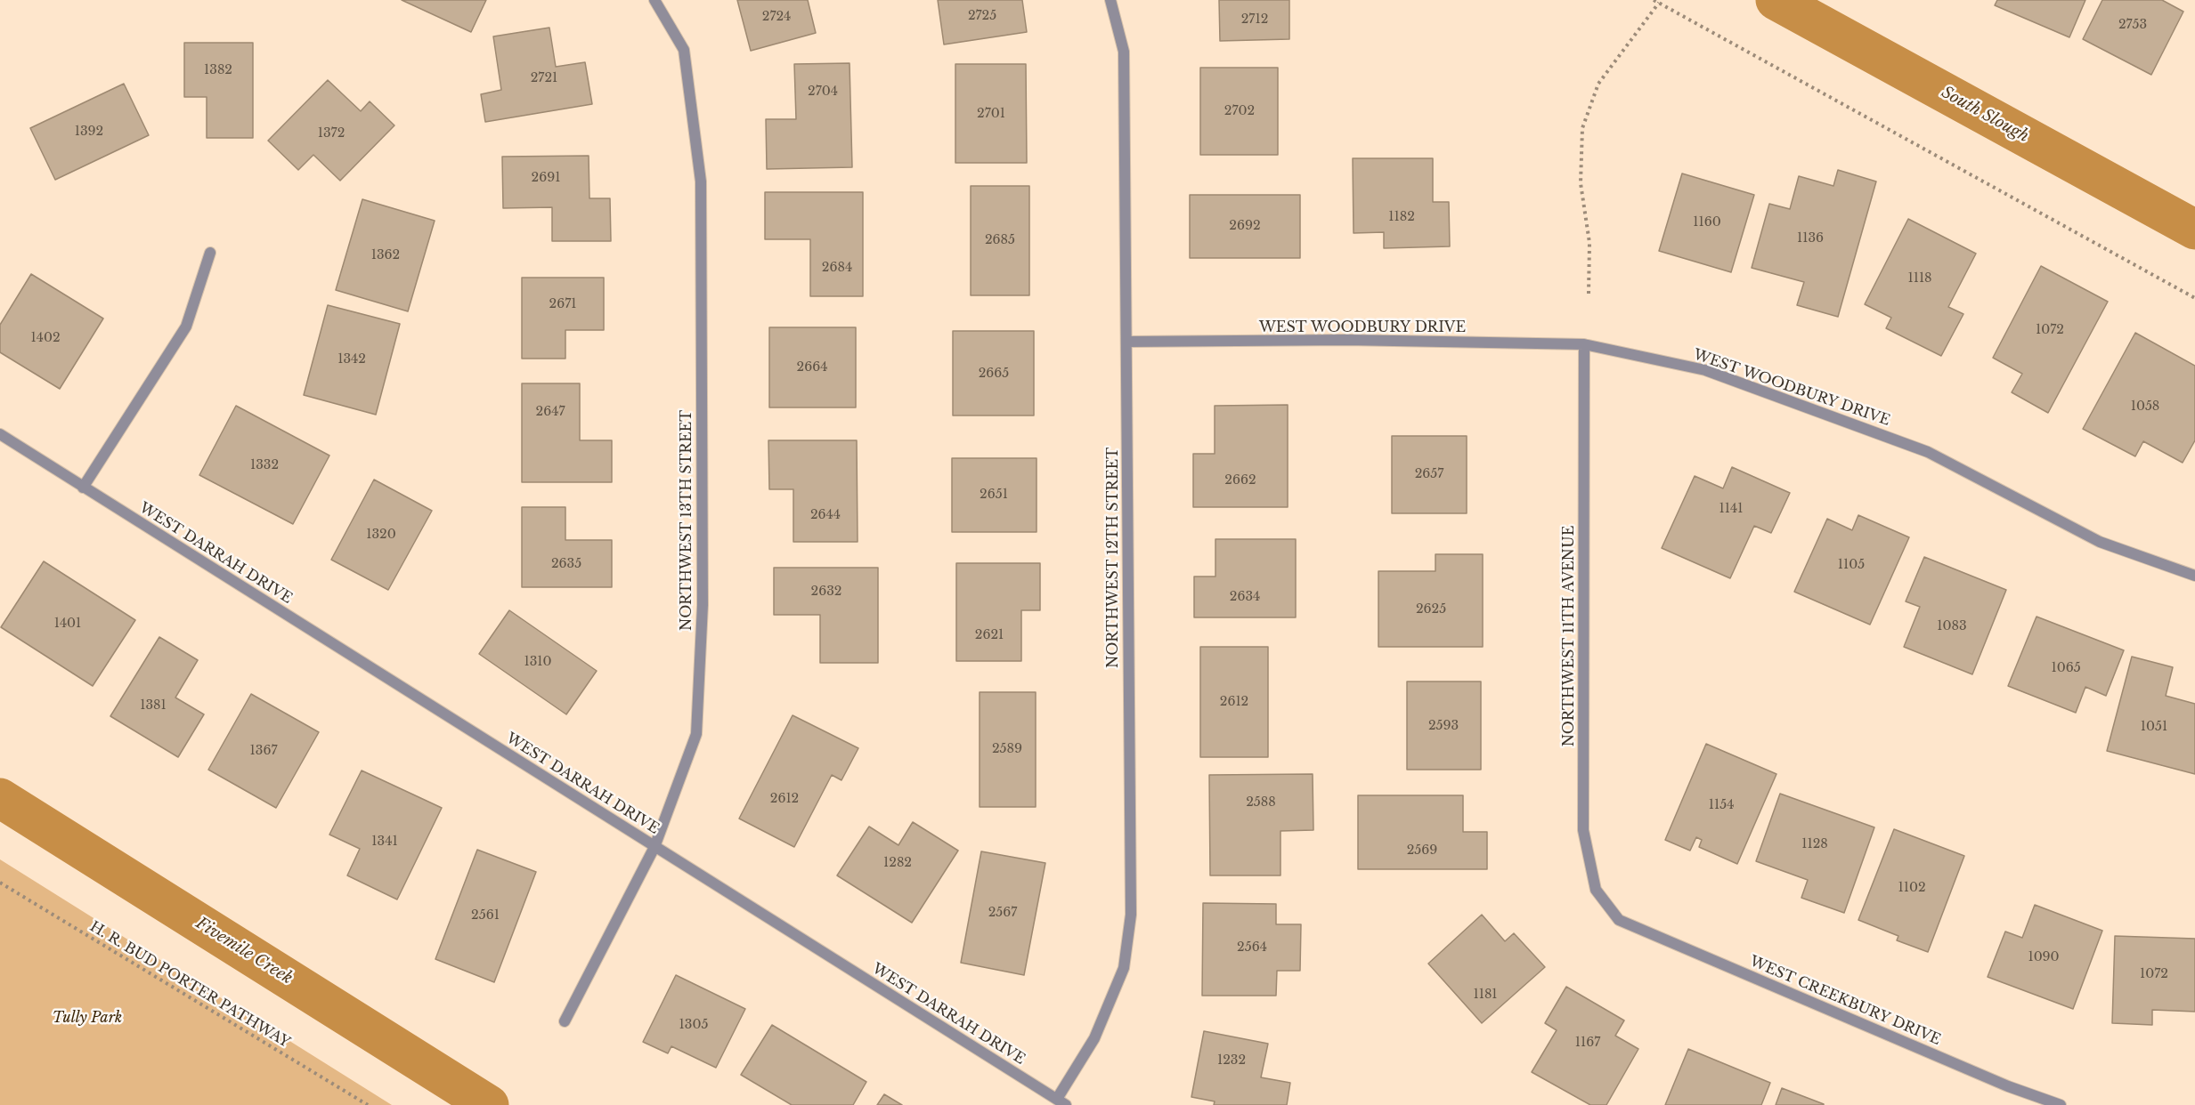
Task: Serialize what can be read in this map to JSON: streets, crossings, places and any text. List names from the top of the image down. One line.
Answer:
{"streets":{"street":["WEST WOODBURY DRIVE","NORTHWEST 13TH STREET","WEST DARRAH DRIVE","NORTHWEST 12TH STREET","NORTHWEST 11TH AVENUE","WEST CREEKBURY DRIVE"],"path":["H. R. BUD PORTER PATHWAY"]},"crossings":[["WEST WOODBURY DRIVE","NORTHWEST 12TH STREET"],["WEST WOODBURY DRIVE","NORTHWEST 11TH AVENUE"],["NORTHWEST 13TH STREET","WEST DARRAH DRIVE"],["WEST DARRAH DRIVE","NORTHWEST 12TH STREET"],["NORTHWEST 11TH AVENUE","WEST CREEKBURY DRIVE"]],"water":["South Slough","Fivemile Creek"],"parks":["Tully Park"],"house_numbers":["2725","2724","2712","2753","1382","2721","2704","2702","2701","1392","1372","2691","1182","1160","2692","1136","2685","1362","2684","1118","2671","1072","1402","1342","2664","2665","1058","2647","1332","2657","2662","2651","1141","2644","1320","2635","1105","2632","2634","2625","1401","1083","2621","1310","1065","2612","1381","2593","1051","2589","1367","2612","2588","1154","1341","1128","2569","1282","1102","2567","2561","2564","1090","1072","1181","1305","1167","1232"]}
